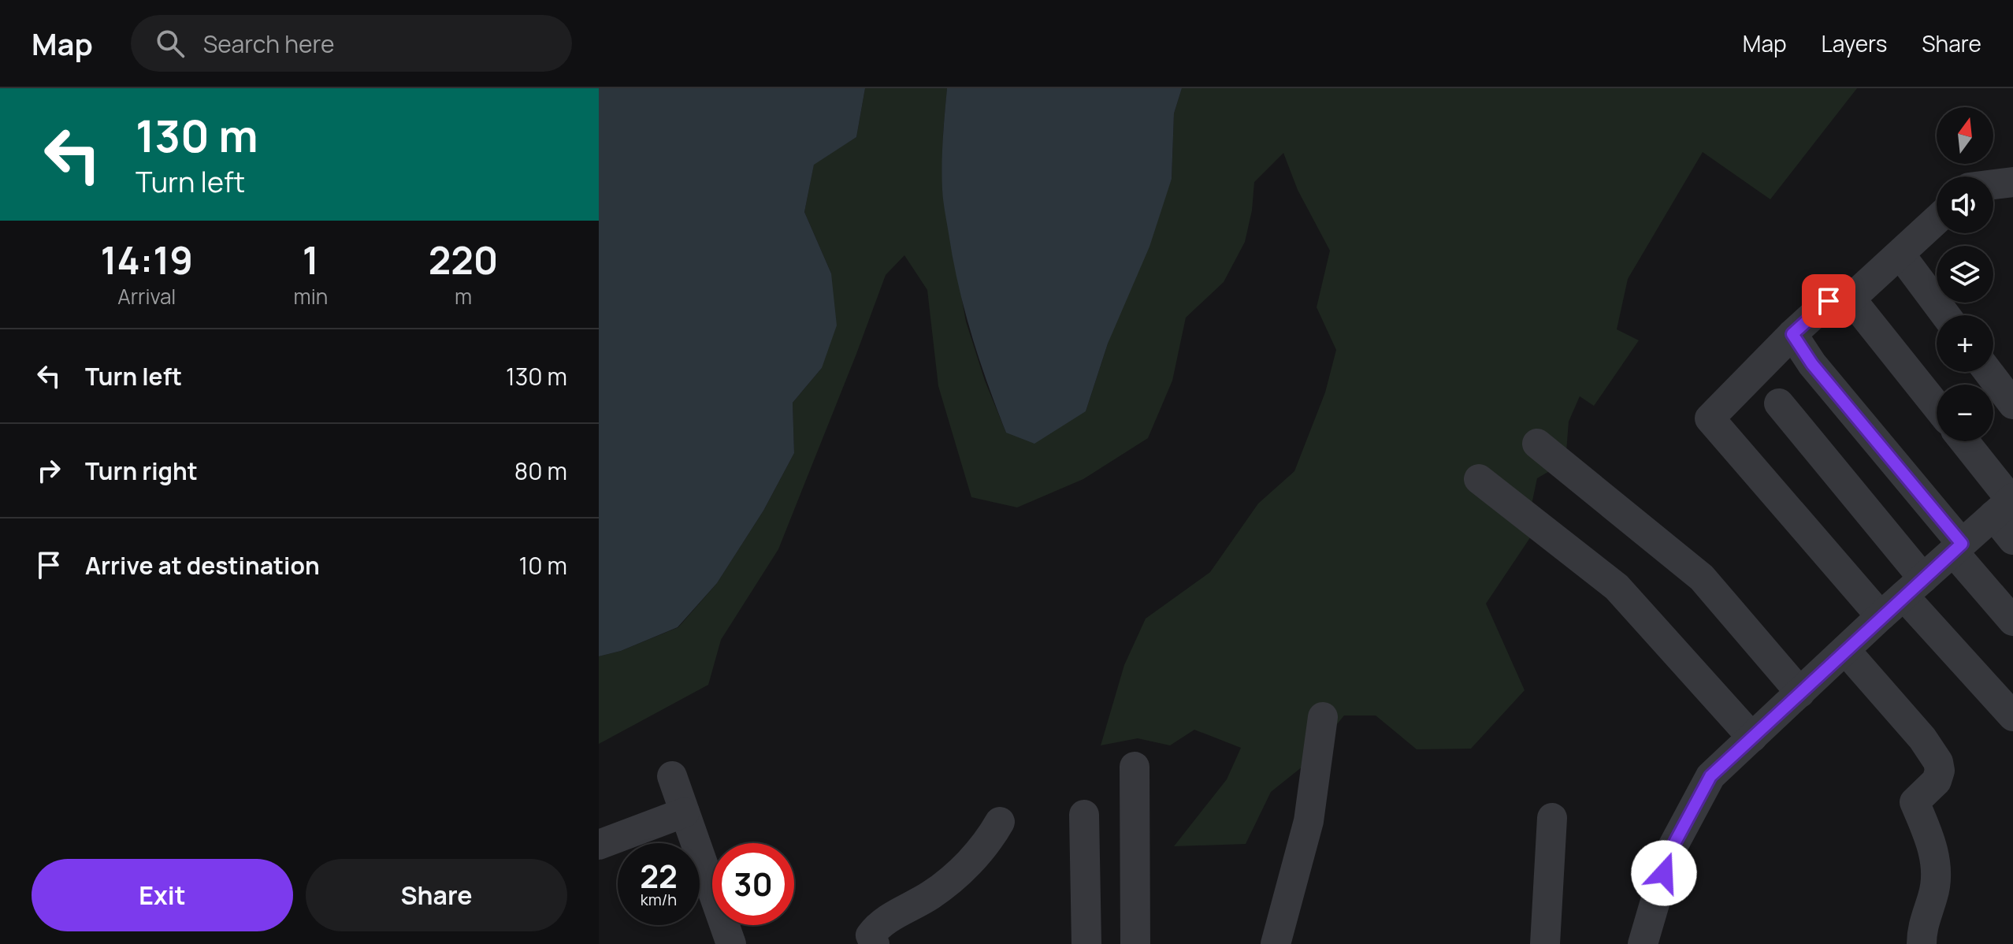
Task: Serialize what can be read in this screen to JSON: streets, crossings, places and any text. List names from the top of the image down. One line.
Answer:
{"north":"top","page":{"header":"Map","search":"Search here","nav":["Map","Layers","Share"],"turn":["130 m","Turn left"],"map_buttons":["+","−"],"eta":["14:19","Arrival","1","min","220","m"],"list":[{"name":"Turn left","value":"130 m"},{"name":"Turn right","value":"80 m"},{"name":"Arrive at destination","value":"10 m"}],"speed":"22 km/h","limit":"30","buttons":["Exit","Share"]}}
